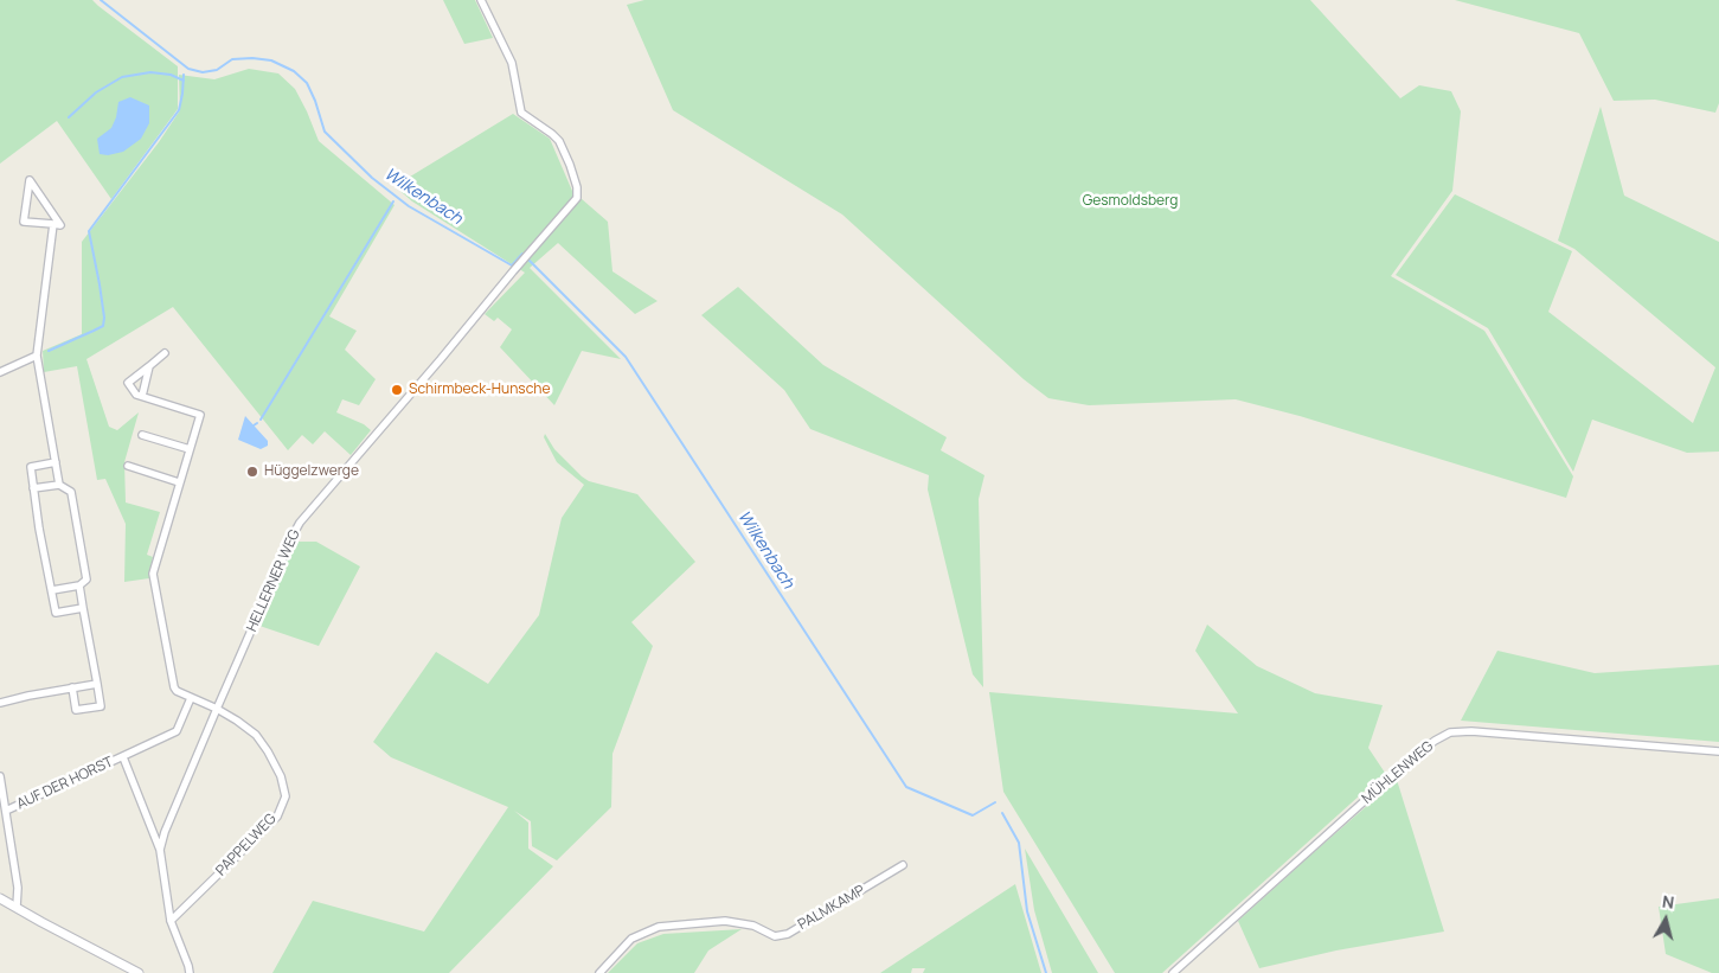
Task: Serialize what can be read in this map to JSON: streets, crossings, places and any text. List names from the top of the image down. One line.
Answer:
{"streets":{"street":["HELLERNER WEG","MÜHLENWEG","AUF DER HORST","PAPPELWEG","PALMKAMP"]},"crossings":[["HELLERNER WEG","AUF DER HORST"],["HELLERNER WEG","PAPPELWEG"],["AUF DER HORST","PAPPELWEG"]],"water":["Wilkenbach"],"parks":["Gesmoldsberg"],"places":["Schirmbeck-Hunsche","Hüggelzwerge"],"north":"top"}
